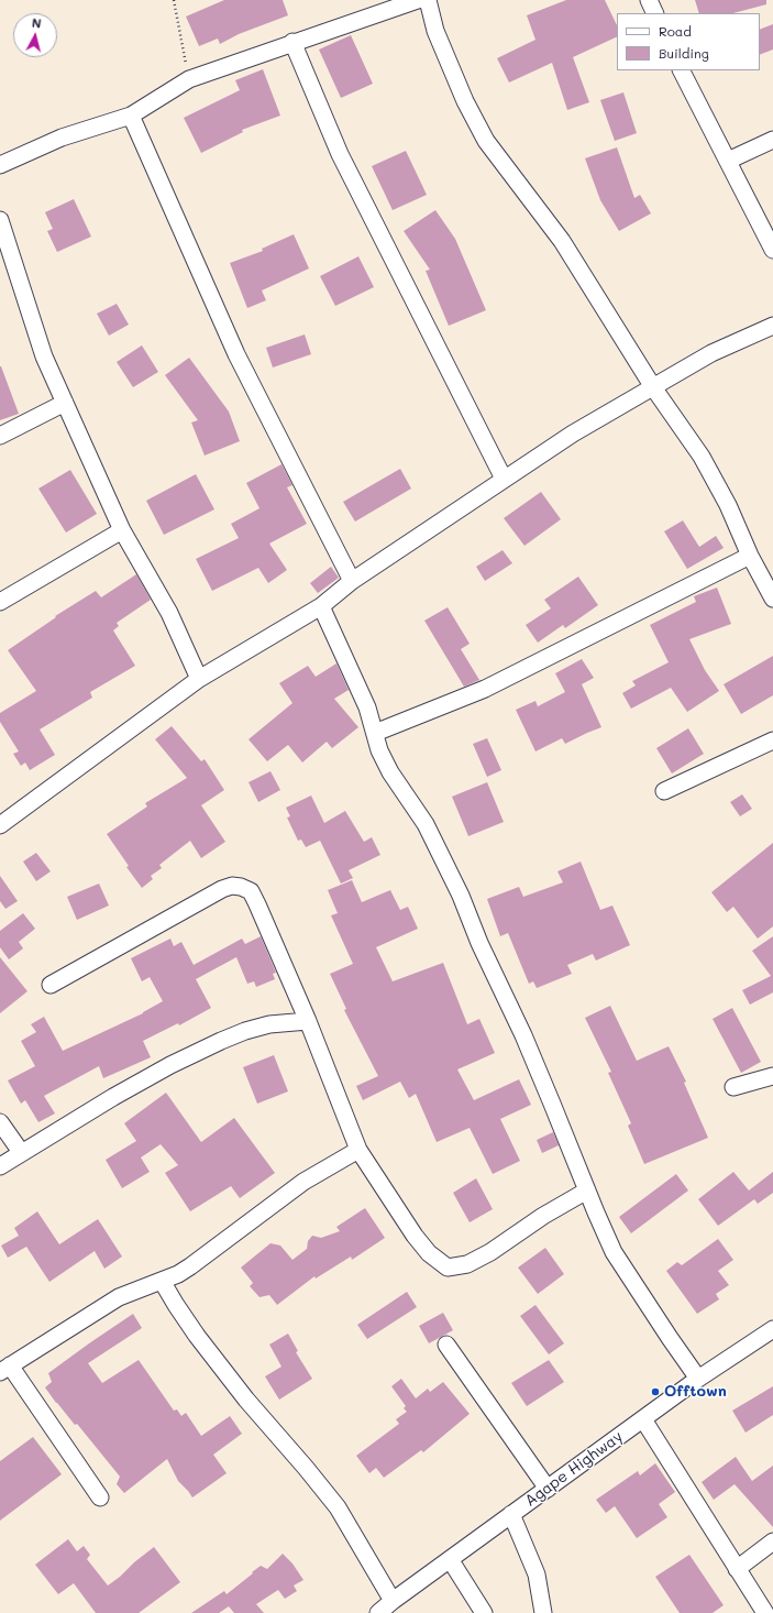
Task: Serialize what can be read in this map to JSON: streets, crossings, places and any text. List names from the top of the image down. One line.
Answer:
{"streets":{"street":["Agape Highway"]},"places":["Offtown"],"legend":["Road","Building"],"north":"top"}
